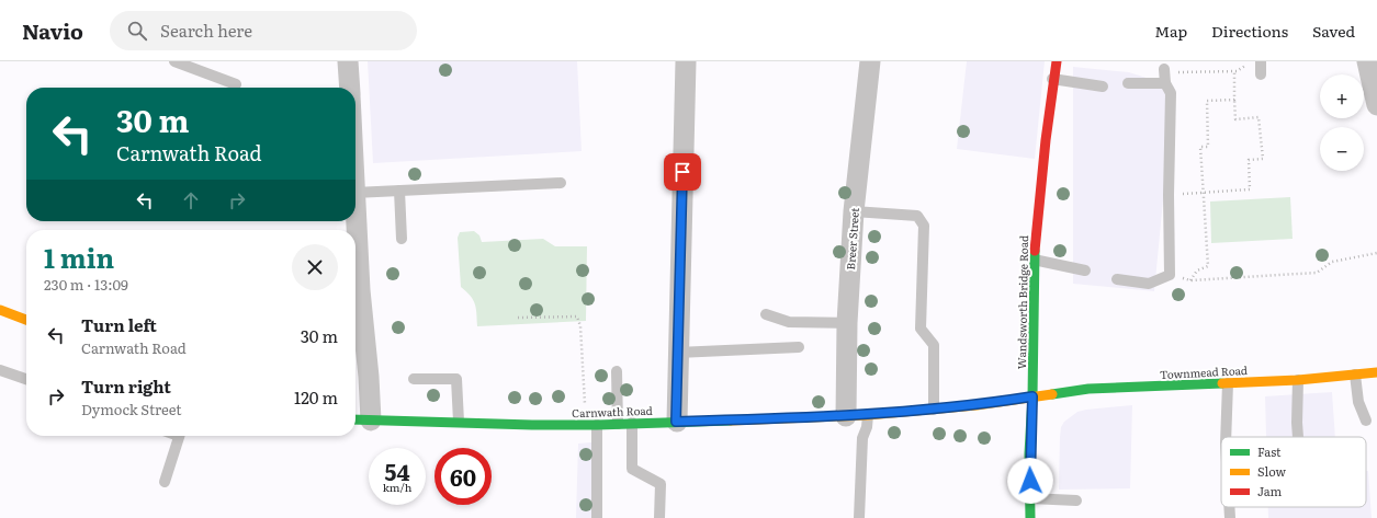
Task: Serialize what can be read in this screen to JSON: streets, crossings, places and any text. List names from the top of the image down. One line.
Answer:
{"streets":{"street":["Breer Street","Wandsworth Bridge Road","Townmead Road","Carnwath Road"]},"crossings":[["Breer Street","Carnwath Road"],["Wandsworth Bridge Road","Townmead Road"],["Wandsworth Bridge Road","Carnwath Road"],["Townmead Road","Carnwath Road"]],"legend":["Fast","Slow","Jam"],"page":{"header":"Navio","search":"Search here","nav":["Map","Directions","Saved"],"map_buttons":["+","−"],"turn":["30 m","Carnwath Road"],"heading":["1 min","230 m · 13:09"],"list":[{"name":"Turn left","note":"Carnwath Road","value":"30 m"},{"name":"Turn right","note":"Dymock Street","value":"120 m"}],"speed":"54 km/h","limit":"60"}}
